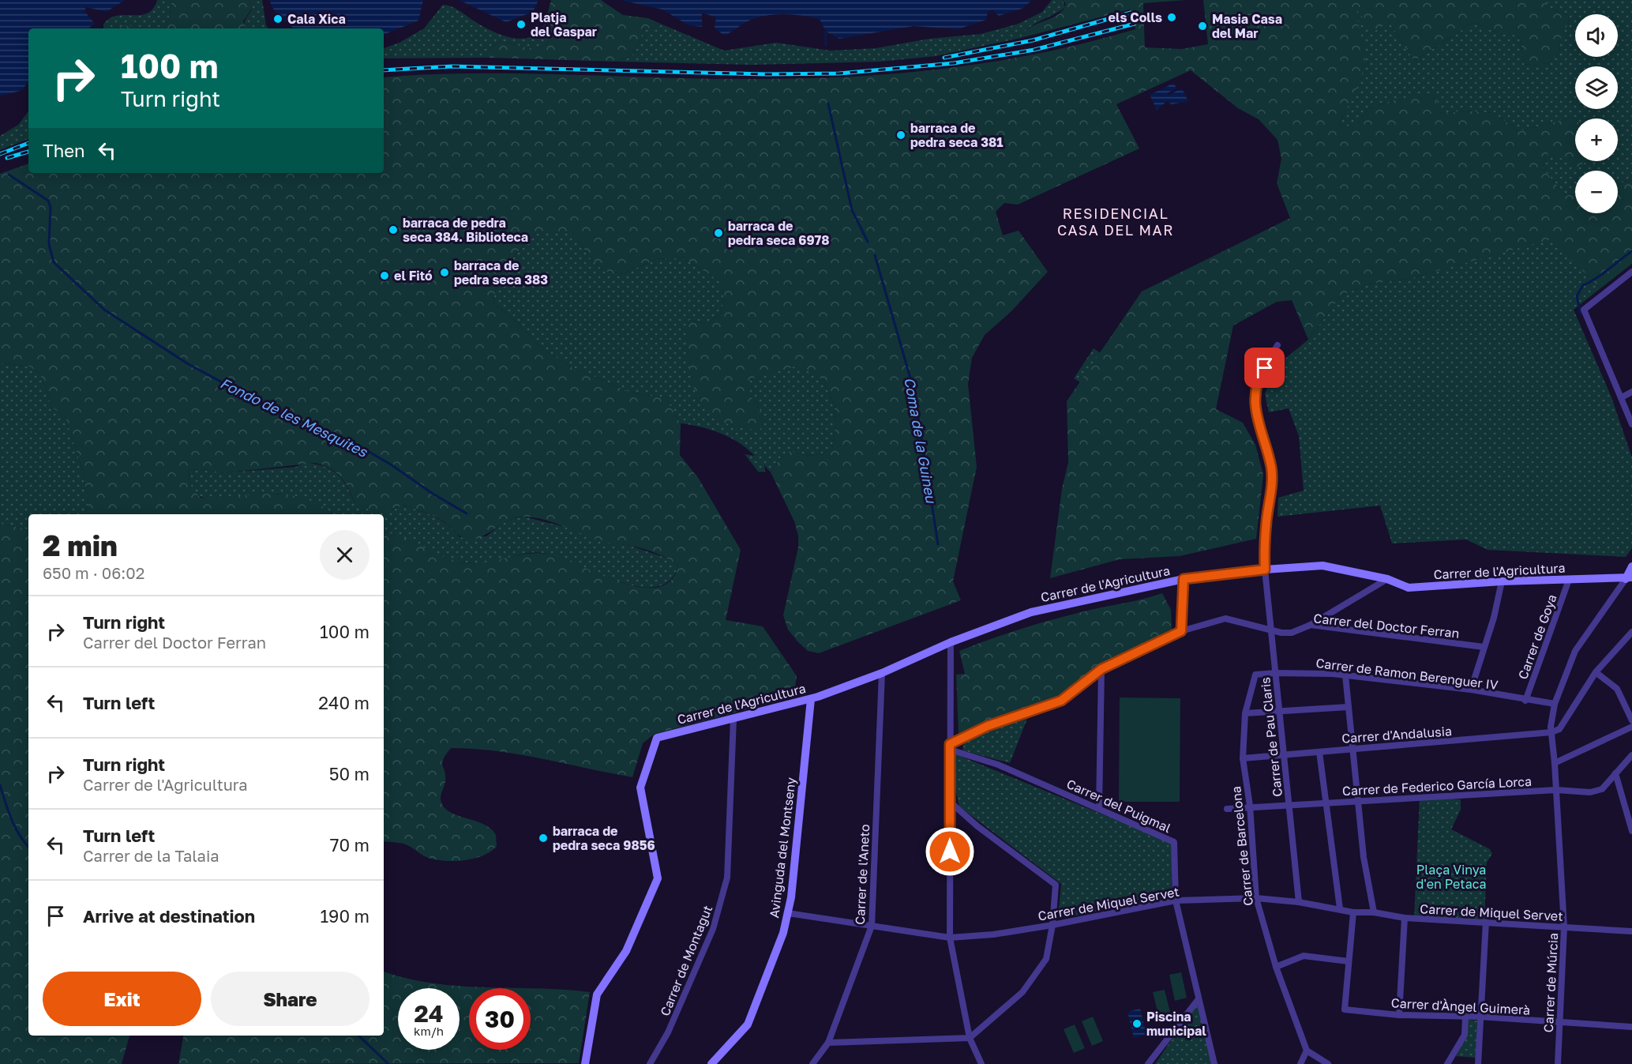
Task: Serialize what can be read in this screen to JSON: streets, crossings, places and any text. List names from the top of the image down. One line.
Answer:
{"streets":{"street":["Carrer de l'Agricultura","Carrer del Doctor Ferran","Carrer de Goya","Carrer de Ramon Berenguer IV","Carrer d'Andalusia","Carrer de Pau Claris","Carrer de Federico García Lorca","Carrer del Puigmal","Carrer de Barcelona","Avinguda del Montseny","Carrer de l'Aneto","Carrer de Miquel Servet","Carrer de Montagut","Carrer de Múrcia","Carrer d'Àngel Guimerà"]},"crossings":[["Carrer de l'Agricultura","Carrer de Goya"],["Carrer de l'Agricultura","Carrer de Pau Claris"],["Carrer de l'Agricultura","Avinguda del Montseny"],["Carrer de l'Agricultura","Carrer de l'Aneto"],["Carrer de l'Agricultura","Carrer de Montagut"],["Carrer de l'Agricultura","Carrer de Múrcia"],["Carrer del Doctor Ferran","Carrer de Pau Claris"],["Carrer del Doctor Ferran","Carrer del Puigmal"],["Carrer de Goya","Carrer de Ramon Berenguer IV"],["Carrer de Ramon Berenguer IV","Carrer de Pau Claris"],["Carrer de Ramon Berenguer IV","Carrer de Barcelona"],["Carrer de Ramon Berenguer IV","Carrer de Múrcia"],["Carrer d'Andalusia","Carrer de Pau Claris"],["Carrer d'Andalusia","Carrer de Barcelona"],["Carrer d'Andalusia","Carrer de Múrcia"],["Carrer de Pau Claris","Carrer de Federico García Lorca"],["Carrer de Pau Claris","Carrer de Miquel Servet"],["Carrer de Federico García Lorca","Carrer de Barcelona"],["Carrer de Federico García Lorca","Carrer de Múrcia"],["Carrer del Puigmal","Carrer de Miquel Servet"],["Carrer de Barcelona","Carrer de Miquel Servet"],["Avinguda del Montseny","Carrer de Miquel Servet"],["Carrer de l'Aneto","Carrer de Miquel Servet"],["Carrer de Miquel Servet","Carrer de Múrcia"],["Carrer de Múrcia","Carrer d'Àngel Guimerà"]],"districts":["RESIDENCIAL CASA DEL MAR"],"water":["Fondo de les Mesquites","Coma de la Guineu"],"parks":["Plaça Vinya d'en Petaca"],"places":["els Colls","Cala Xica","Platja del Gaspar","Masia Casa del Mar","barraca de pedra seca 381","barraca de pedra seca 384. Biblioteca","barraca de pedra seca 6978","barraca de pedra seca 383","el Fitó","barraca de pedra seca 9856","Piscina municipal"],"page":{"map_buttons":["+","−"],"turn":["100 m","Turn right"],"then":"Then","heading":["2 min","650 m · 06:02"],"list":[{"name":"Turn right","note":"Carrer del Doctor Ferran","value":"100 m"},{"name":"Turn left","value":"240 m"},{"name":"Turn right","note":"Carrer de l'Agricultura","value":"50 m"},{"name":"Turn left","note":"Carrer de la Talaia","value":"70 m"},{"name":"Arrive at destination","value":"190 m"}],"buttons":["Exit","Share"],"speed":"24 km/h","limit":"30"}}
